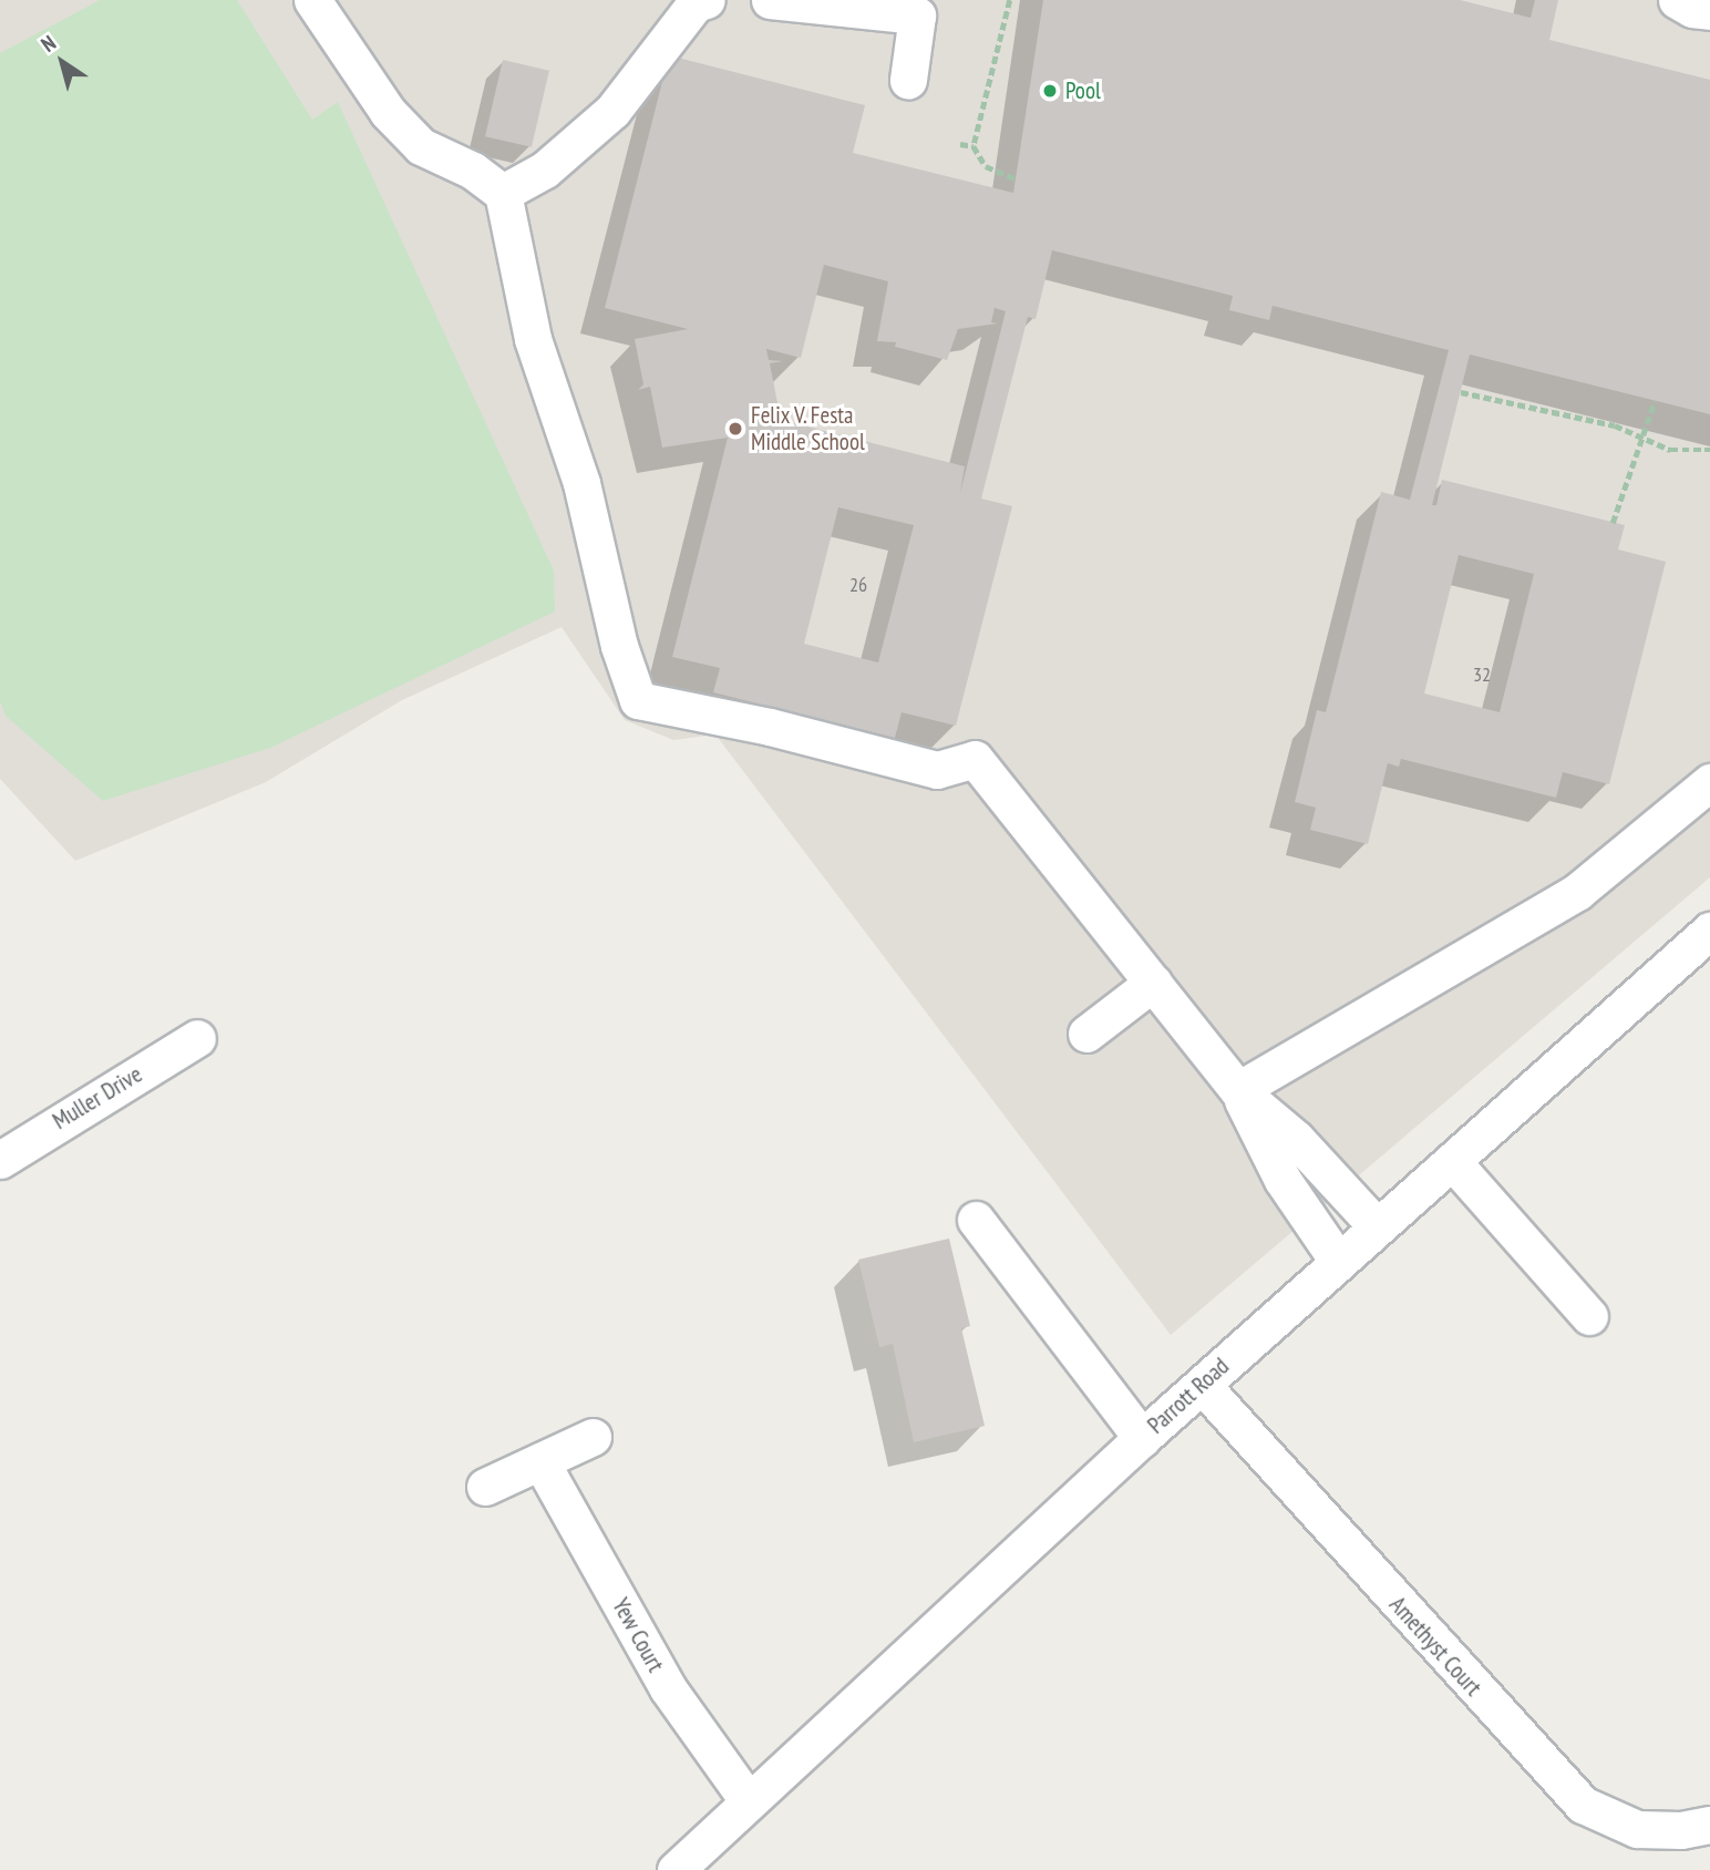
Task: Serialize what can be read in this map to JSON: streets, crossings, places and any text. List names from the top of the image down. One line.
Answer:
{"streets":{"street":["Muller Drive","Parrott Road","Yew Court","Amethyst Court"]},"crossings":[["Parrott Road","Yew Court"],["Parrott Road","Amethyst Court"]],"places":["Pool","Felix V. Festa Middle School"],"house_numbers":["26","32"],"north":"top left"}
